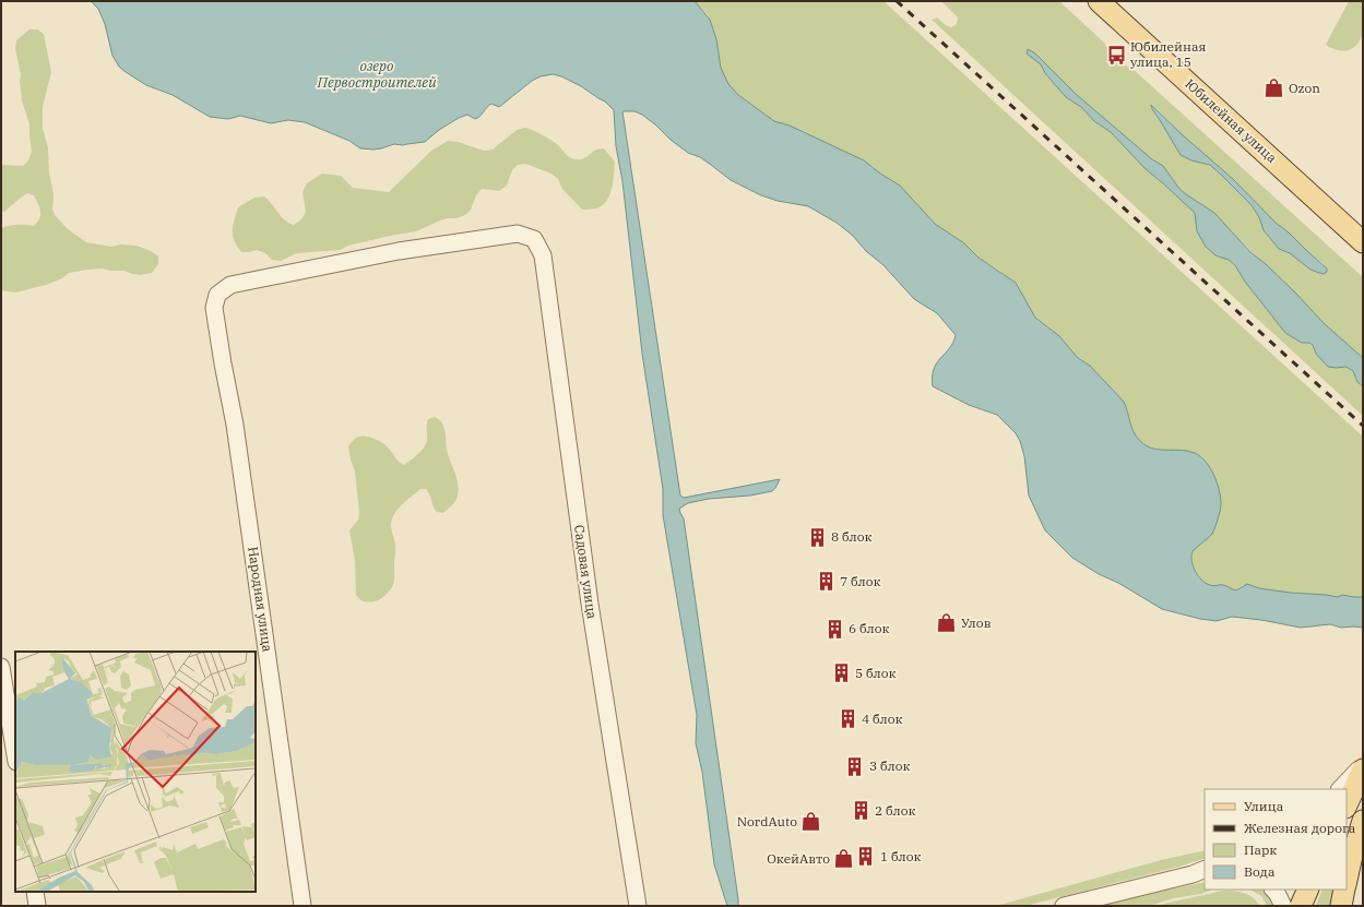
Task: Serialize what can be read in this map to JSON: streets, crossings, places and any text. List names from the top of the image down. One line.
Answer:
{"streets":{"main road":["Юбилейная улица"],"street":["Садовая улица","Народная улица"]},"crossings":[["Садовая улица","Народная улица"]],"water":["озеро Первостроителей"],"places":{"bus stop":["Юбилейная улица, 15"],"shop":["Ozon","Улов","NordAuto","ОкейАвто"],"building":["8 блок","7 блок","6 блок","5 блок","4 блок","3 блок","2 блок","1 блок"]},"legend":["Улица","Железная дорога","Парк","Вода"]}
